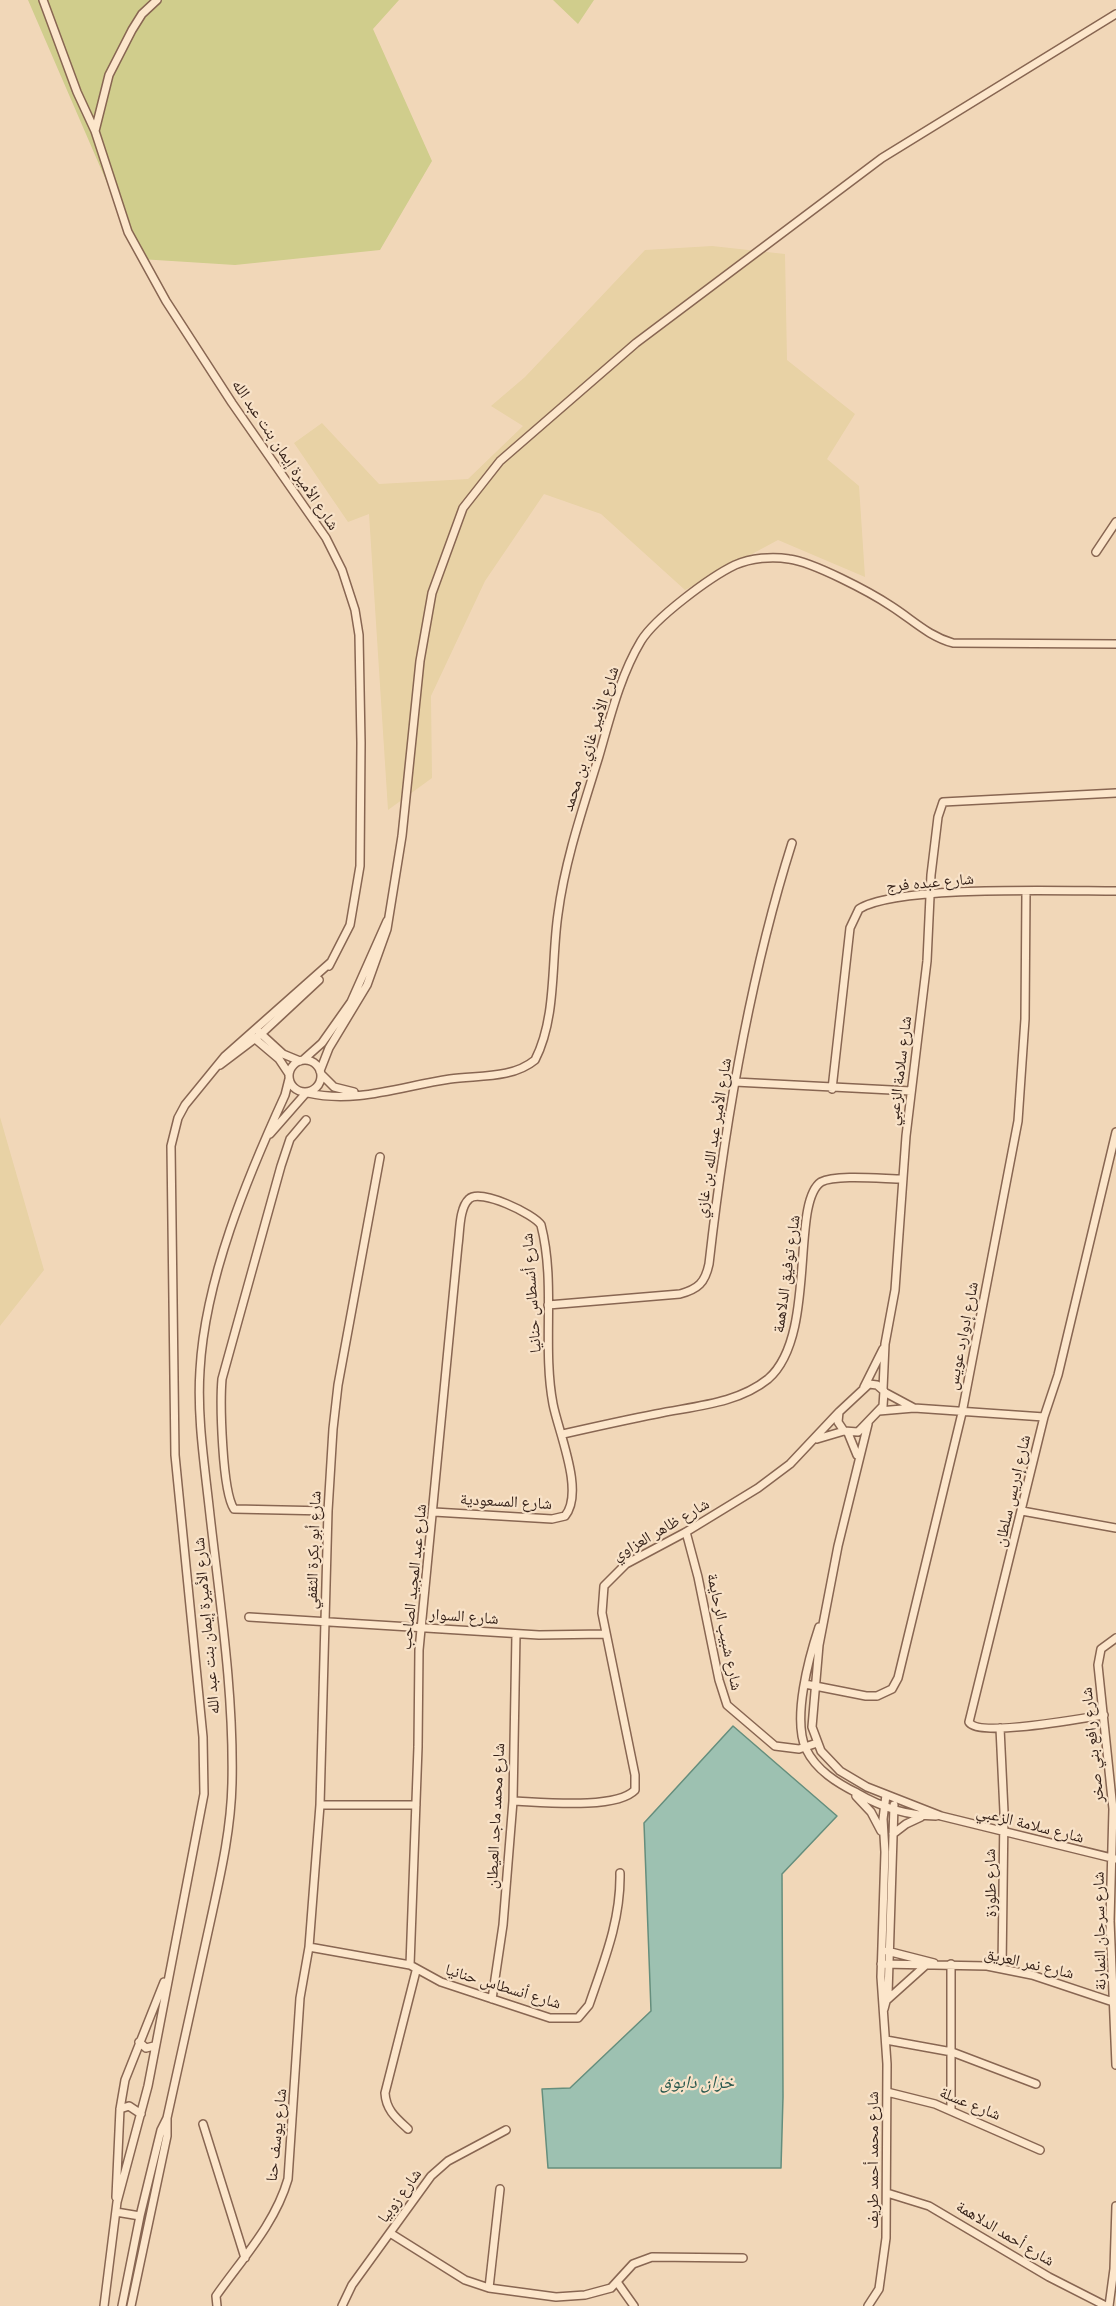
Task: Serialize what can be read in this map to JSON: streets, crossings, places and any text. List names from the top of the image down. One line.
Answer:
{"streets":{"street":["شارع الأميرة إيمان بنت عبد الله","شارع الأمير غازي بن محمد","شارع عبده فرج","شارع سلامة الزعبي","شارع الأمير عبد الله بن غازي","شارع توفيق الدلاهمة","شارع أنسطاس حنانيا","شارع إدوارد عويس","شارع إدريس سلطان","شارع المسعودية","شارع ظاهر العزاوي","شارع أبو بكرة الثقفي","شارع عبد المجيد الصاحب","شارع السوار","شارع شبيب الرحايمة","شارع رافع بني صخر","شارع محمد ماجد العيطان","شارع طلوزة","شارع سرحان النمارنة","شارع نمر العريق","شارع عسلة","شارع يوسف حنا","شارع محمد أحمد طريف","شارع زوبيا","شارع أحمد الدلاهمة"]},"crossings":[["شارع عبده فرج","شارع سلامة الزعبي"],["شارع عبده فرج","شارع إدوارد عويس"],["شارع سلامة الزعبي","شارع توفيق الدلاهمة"],["شارع سلامة الزعبي","شارع إدوارد عويس"],["شارع سلامة الزعبي","شارع ظاهر العزاوي"],["شارع سلامة الزعبي","شارع شبيب الرحايمة"],["شارع سلامة الزعبي","شارع رافع بني صخر"],["شارع سلامة الزعبي","شارع طلوزة"],["شارع سلامة الزعبي","شارع سرحان النمارنة"],["شارع سلامة الزعبي","شارع محمد أحمد طريف"],["شارع الأمير عبد الله بن غازي","شارع أنسطاس حنانيا"],["شارع توفيق الدلاهمة","شارع أنسطاس حنانيا"],["شارع توفيق الدلاهمة","شارع المسعودية"],["شارع أنسطاس حنانيا","شارع المسعودية"],["شارع أنسطاس حنانيا","شارع عبد المجيد الصاحب"],["شارع أنسطاس حنانيا","شارع محمد ماجد العيطان"],["شارع إدريس سلطان","شارع رافع بني صخر"],["شارع إدريس سلطان","شارع طلوزة"],["شارع المسعودية","شارع عبد المجيد الصاحب"],["شارع ظاهر العزاوي","شارع السوار"],["شارع ظاهر العزاوي","شارع شبيب الرحايمة"],["شارع ظاهر العزاوي","شارع محمد ماجد العيطان"],["شارع أبو بكرة الثقفي","شارع السوار"],["شارع أبو بكرة الثقفي","شارع يوسف حنا"],["شارع عبد المجيد الصاحب","شارع السوار"],["شارع السوار","شارع محمد ماجد العيطان"],["شارع رافع بني صخر","شارع سرحان النمارنة"],["شارع طلوزة","شارع نمر العريق"],["شارع سرحان النمارنة","شارع نمر العريق"],["شارع نمر العريق","شارع محمد أحمد طريف"],["شارع عسلة","شارع محمد أحمد طريف"],["شارع محمد أحمد طريف","شارع أحمد الدلاهمة"]],"water":["خزان دابوق"]}
